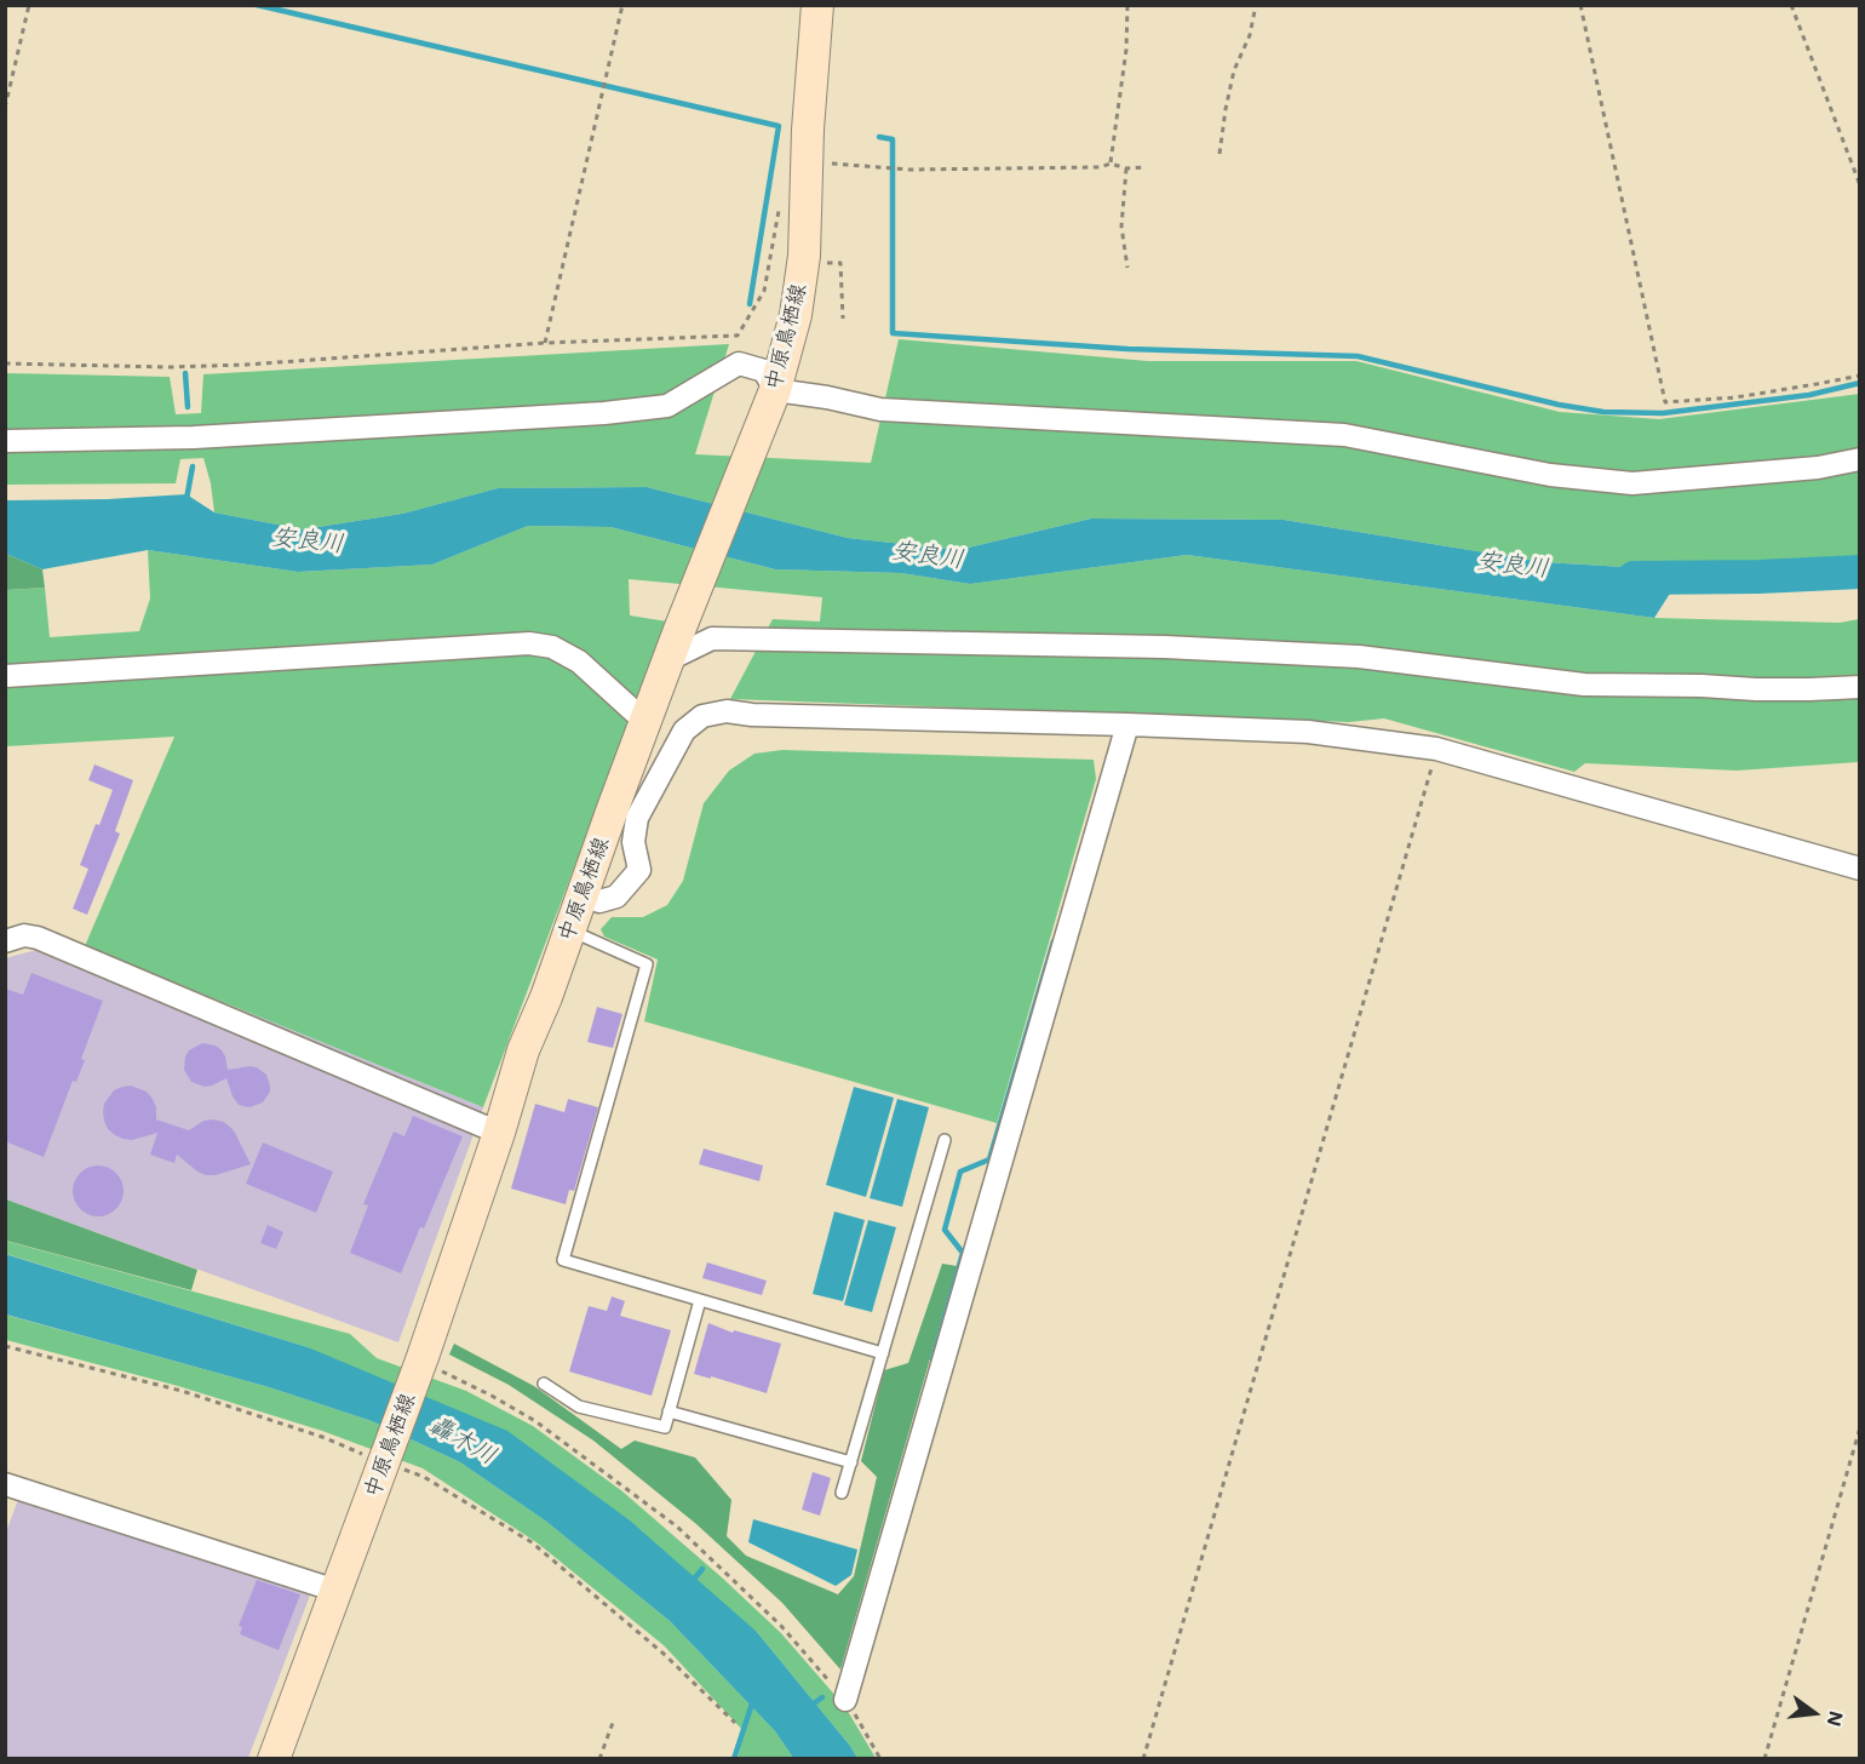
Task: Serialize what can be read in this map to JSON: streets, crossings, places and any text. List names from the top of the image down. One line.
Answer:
{"streets":{"main road":["中原鳥栖線"]},"water":["安良川","轟木川"],"north":"right"}
